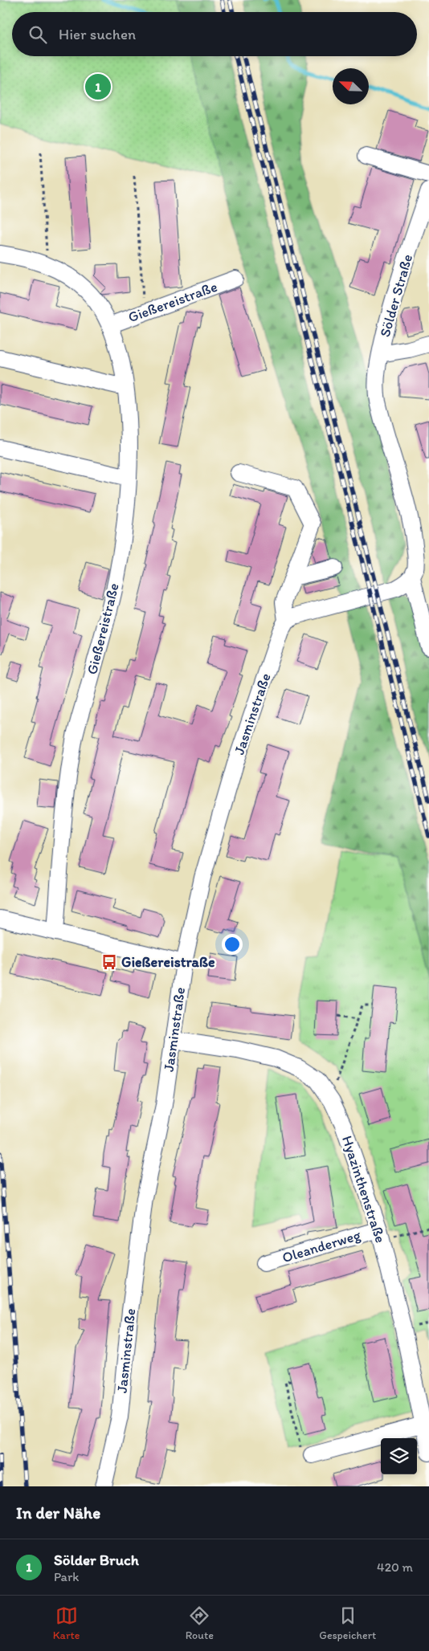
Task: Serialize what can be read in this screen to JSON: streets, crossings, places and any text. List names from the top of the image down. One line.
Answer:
{"streets":{"street":["Sölder Straße","Gießereistraße","Jasminstraße","Hyazinthenstraße","Oleanderweg"]},"crossings":[["Jasminstraße","Hyazinthenstraße"],["Hyazinthenstraße","Oleanderweg"]],"places":{"bus stop":["Gießereistraße"]},"north":"top left","page":{"search":"Hier suchen","pins":"1","heading":"In der Nähe","list":[{"mark":"1","name":"Sölder Bruch","note":"Park","value":"420 m"}],"nav":["Karte","Route","Gespeichert"]}}
